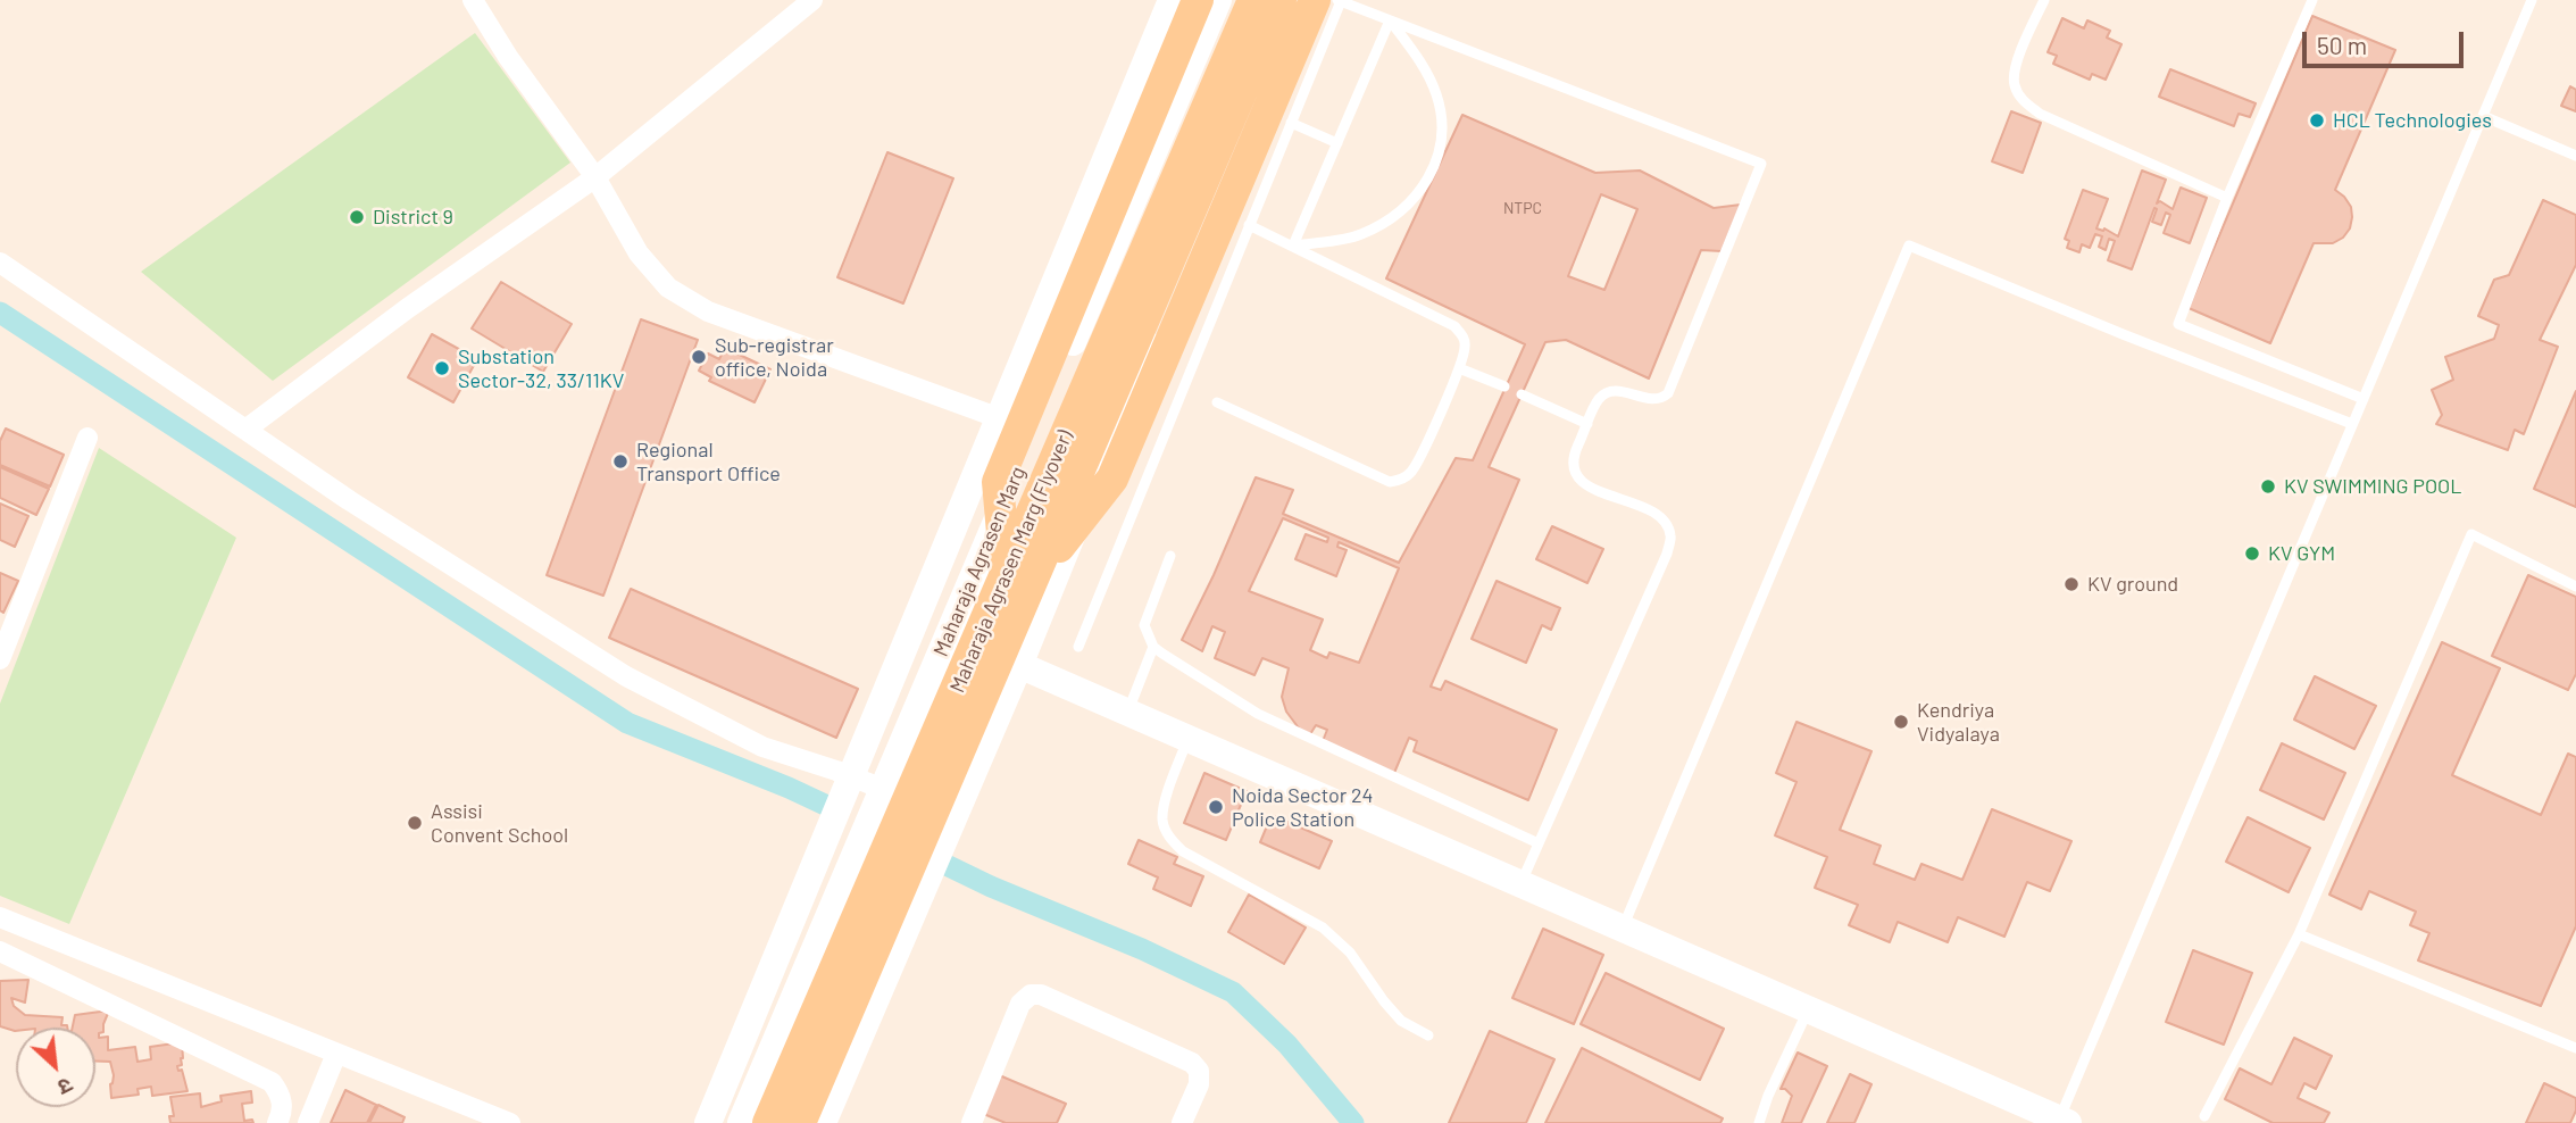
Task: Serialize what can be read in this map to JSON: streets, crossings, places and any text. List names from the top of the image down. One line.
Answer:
{"streets":{"main road":["Maharaja Agrasen Marg (Flyover)"],"street":["Maharaja Agrasen Marg"]},"places":["HCL Technologies","District 9","Sub-registrar office, Noida","Substation Sector-32, 33/11KV","Regional Transport Office","KV SWIMMING POOL","KV GYM","KV ground","Kendriya Vidyalaya","Noida Sector 24 Police Station","Assisi Convent School"],"house_numbers":["NTPC"],"scale_bar":"50 m","north":"bottom right"}
